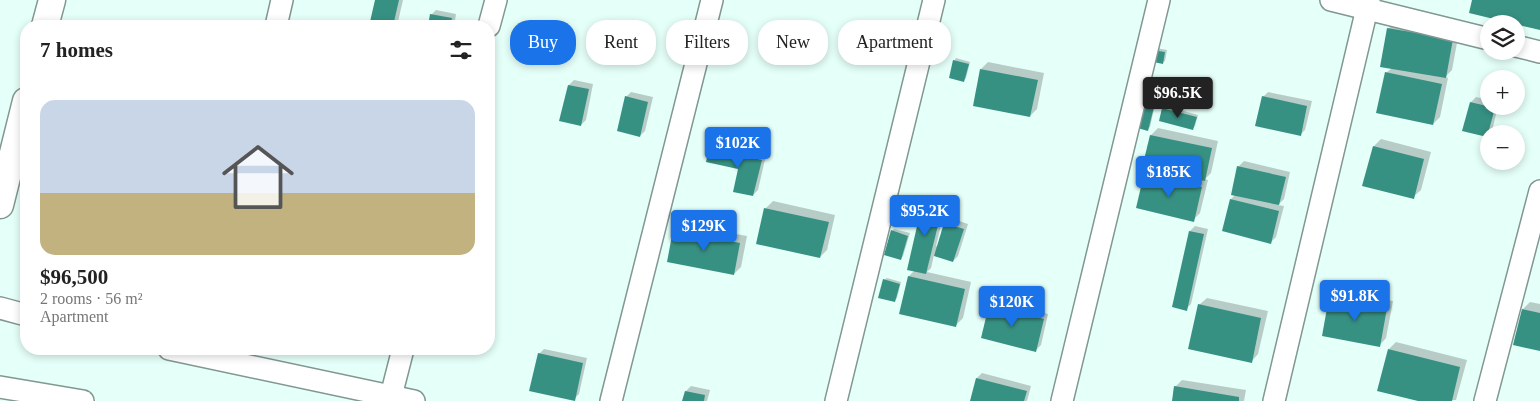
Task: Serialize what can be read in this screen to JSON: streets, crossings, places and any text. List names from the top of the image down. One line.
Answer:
{"page":{"map_buttons":["+","−"],"chip":["Buy","Rent","Filters","New","Apartment"],"heading":"7 homes","price":["$96.5K","$102K","$185K","$95.2K","$129K","$91.8K","$120K"],"list":[{"name":"$96,500","note":"2 rooms · 56 m² · Apartment"}]}}
